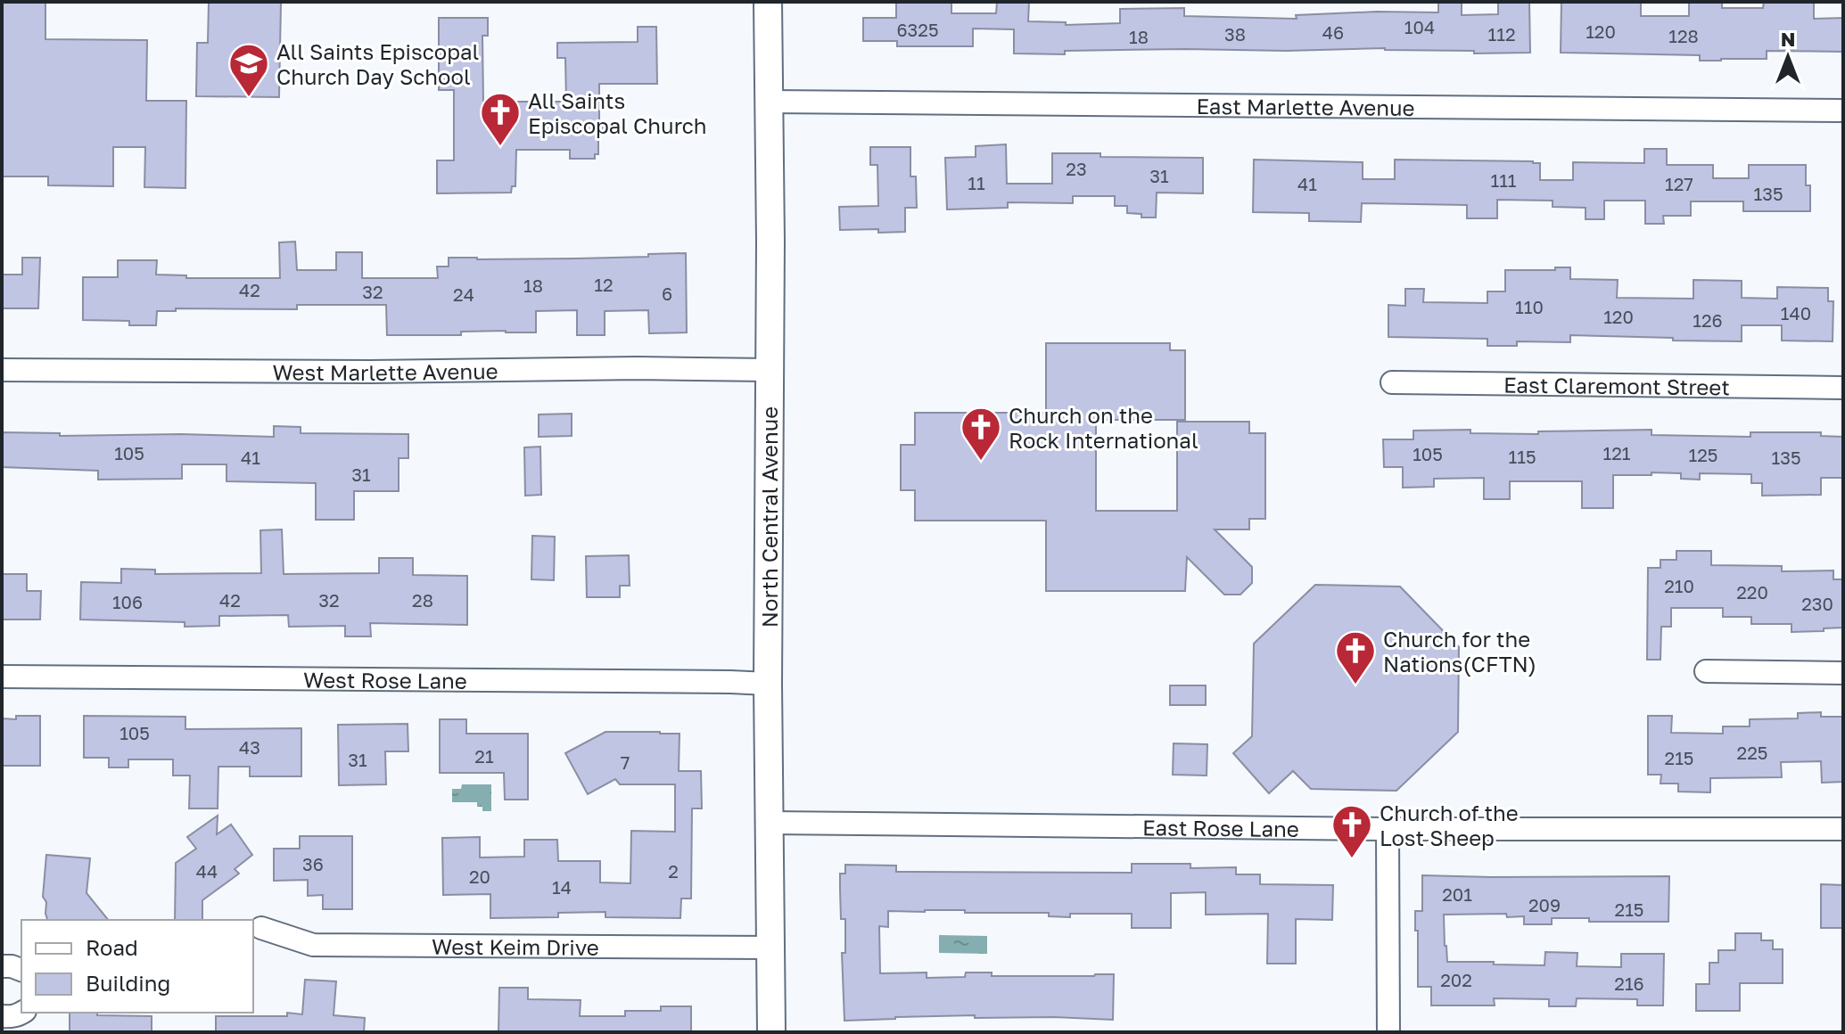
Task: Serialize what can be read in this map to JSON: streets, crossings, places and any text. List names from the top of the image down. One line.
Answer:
{"streets":{"main road":["North Central Avenue"],"street":["East Marlette Avenue","West Marlette Avenue","East Claremont Street","West Rose Lane","East Rose Lane","West Keim Drive"]},"crossings":[["East Marlette Avenue","North Central Avenue"],["West Marlette Avenue","North Central Avenue"],["North Central Avenue","West Rose Lane"],["North Central Avenue","East Rose Lane"],["North Central Avenue","West Keim Drive"]],"places":{"school or university":["All Saints Episcopal Church Day School"],"church":["All Saints Episcopal Church","Church on the Rock International","Church for the Nations(CFTN)","Church of the Lost Sheep"]},"house_numbers":["104","6325","120","46","38","112","128","18","23","31","111","11","41","127","135","12","18","42","32","6","24","110","140","120","126","105","121","105","125","115","41","135","31","210","220","42","32","28","106","230","105","43","225","21","215","31","7","36","44","2","20","14","201","209","215","202","216"],"legend":["Road","Building"],"north":"top"}
